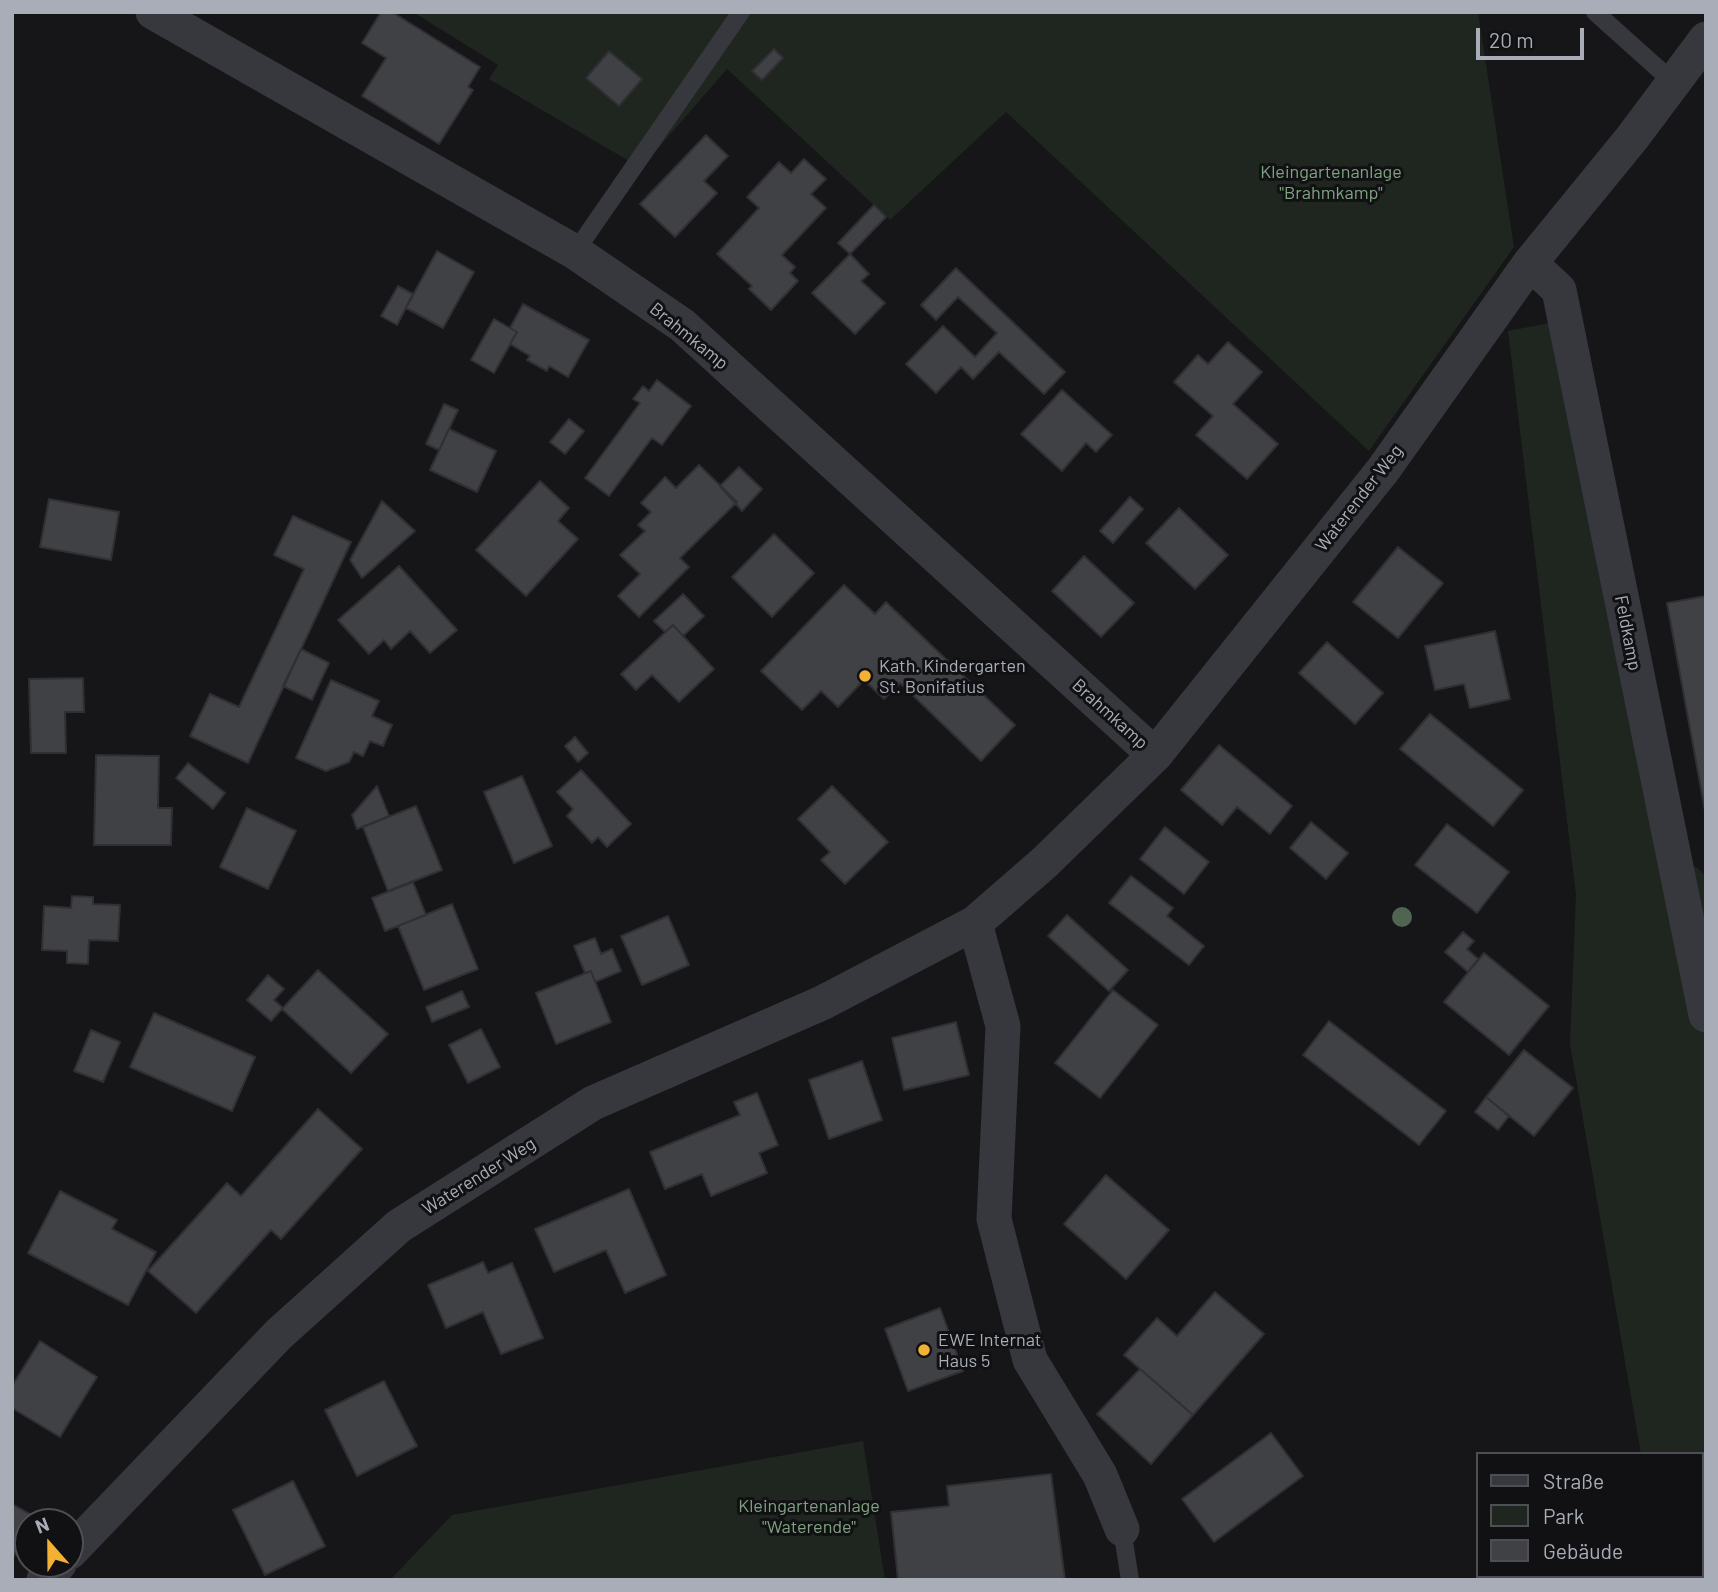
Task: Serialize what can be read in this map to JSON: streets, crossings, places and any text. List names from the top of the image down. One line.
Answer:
{"streets":{"street":["Brahmkamp","Waterender Weg","Feldkamp"]},"crossings":[["Brahmkamp","Waterender Weg"],["Waterender Weg","Feldkamp"]],"parks":["Kleingartenanlage \"Brahmkamp\"","Kleingartenanlage \"Waterende\""],"places":["Kath. Kindergarten St. Bonifatius","EWE Internat Haus 5"],"legend":["Straße","Park","Gebäude"],"scale_bar":"20 m","north":"top"}
